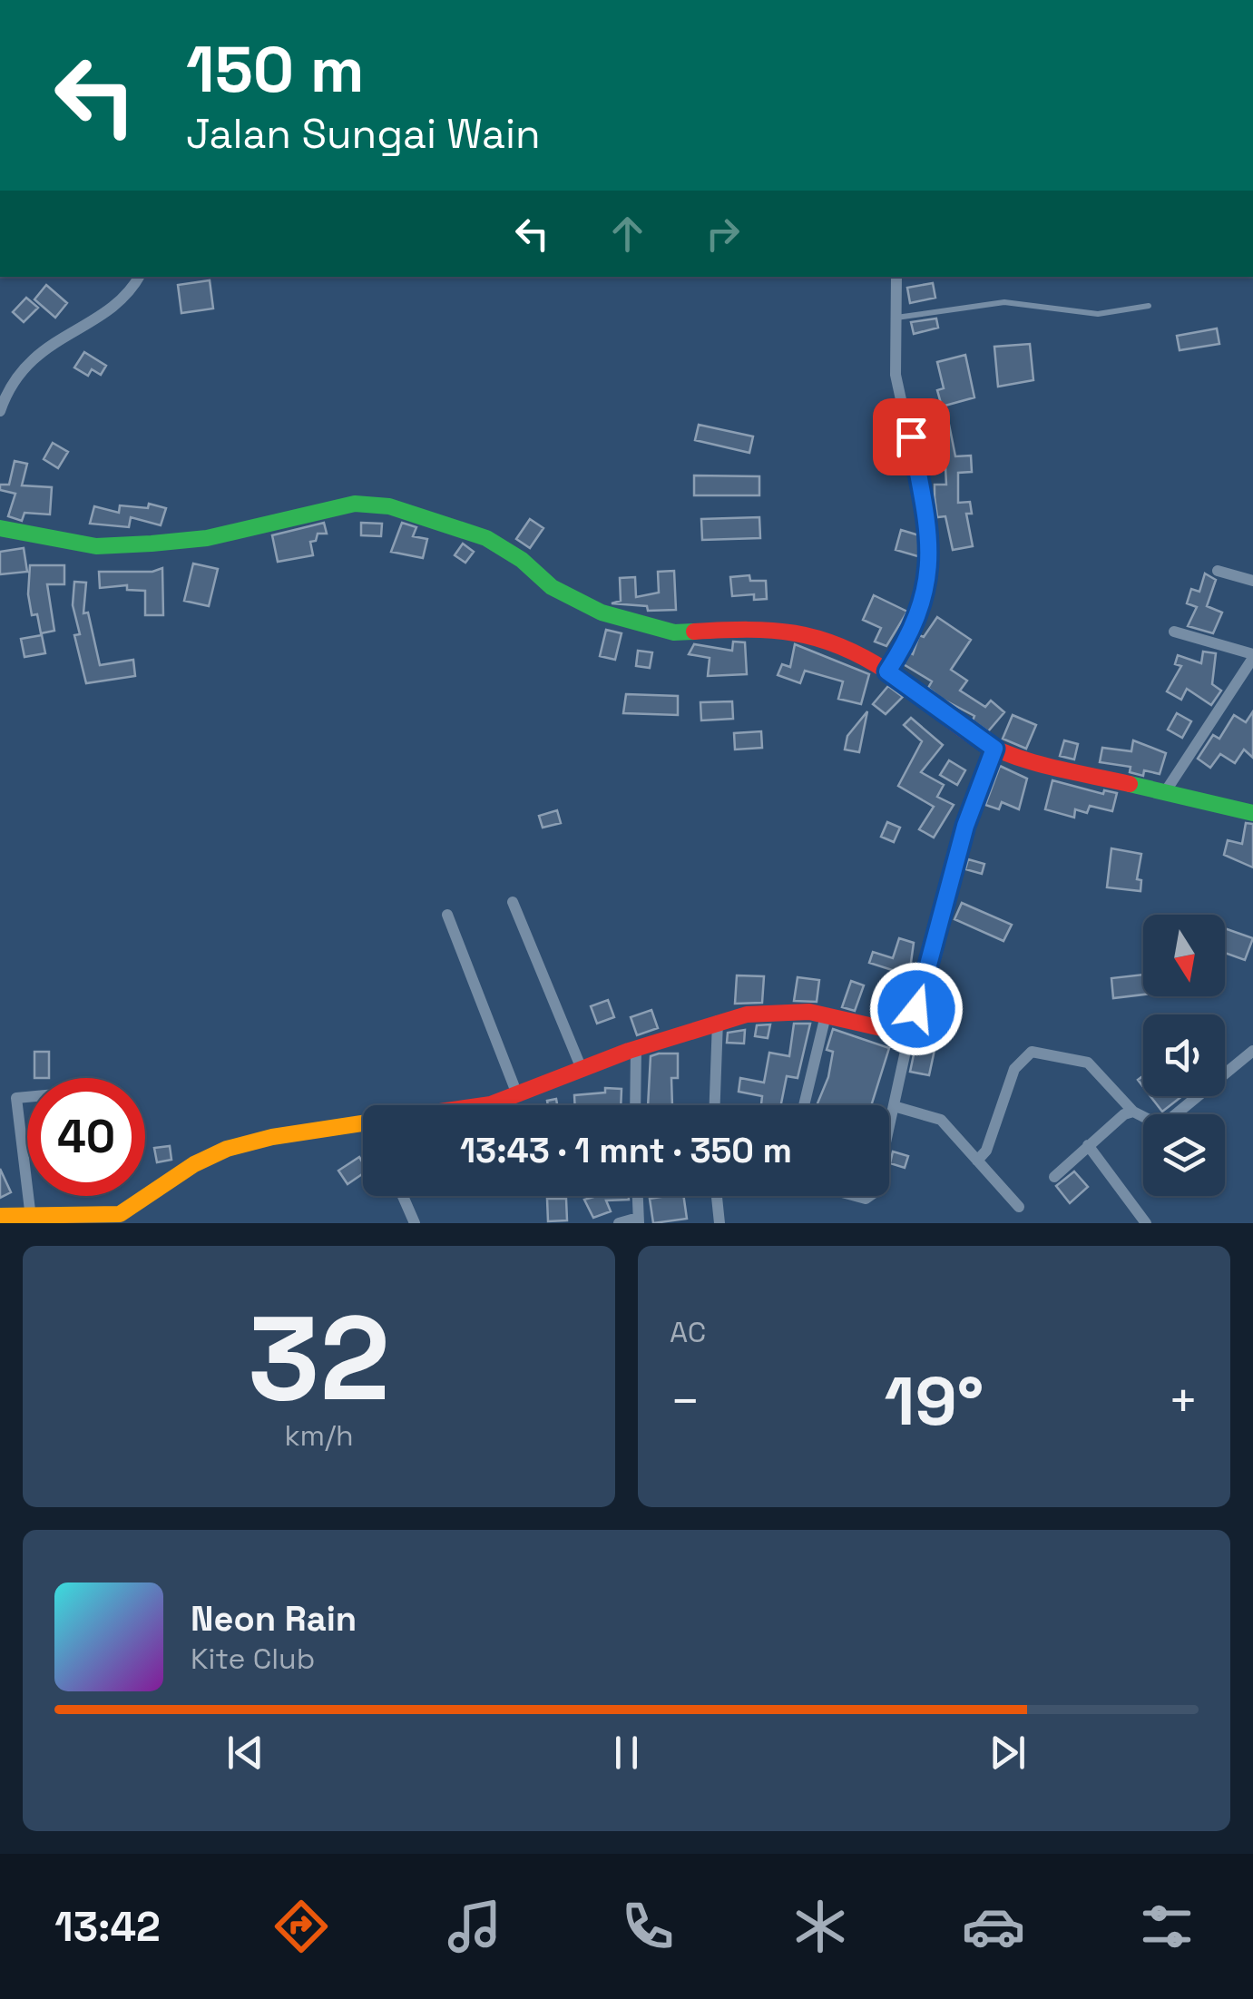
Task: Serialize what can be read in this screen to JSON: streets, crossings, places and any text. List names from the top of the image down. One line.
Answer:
{"north":"bottom","page":{"turn":["150 m","Jalan Sungai Wain"],"limit":"40","trip":"13:43 · 1 mnt · 350 m","tile":[["32","km/h"],"AC"],"heat":["−","19°","+"],"song":["Neon Rain","Kite Club"],"tabs":"13:42"}}
